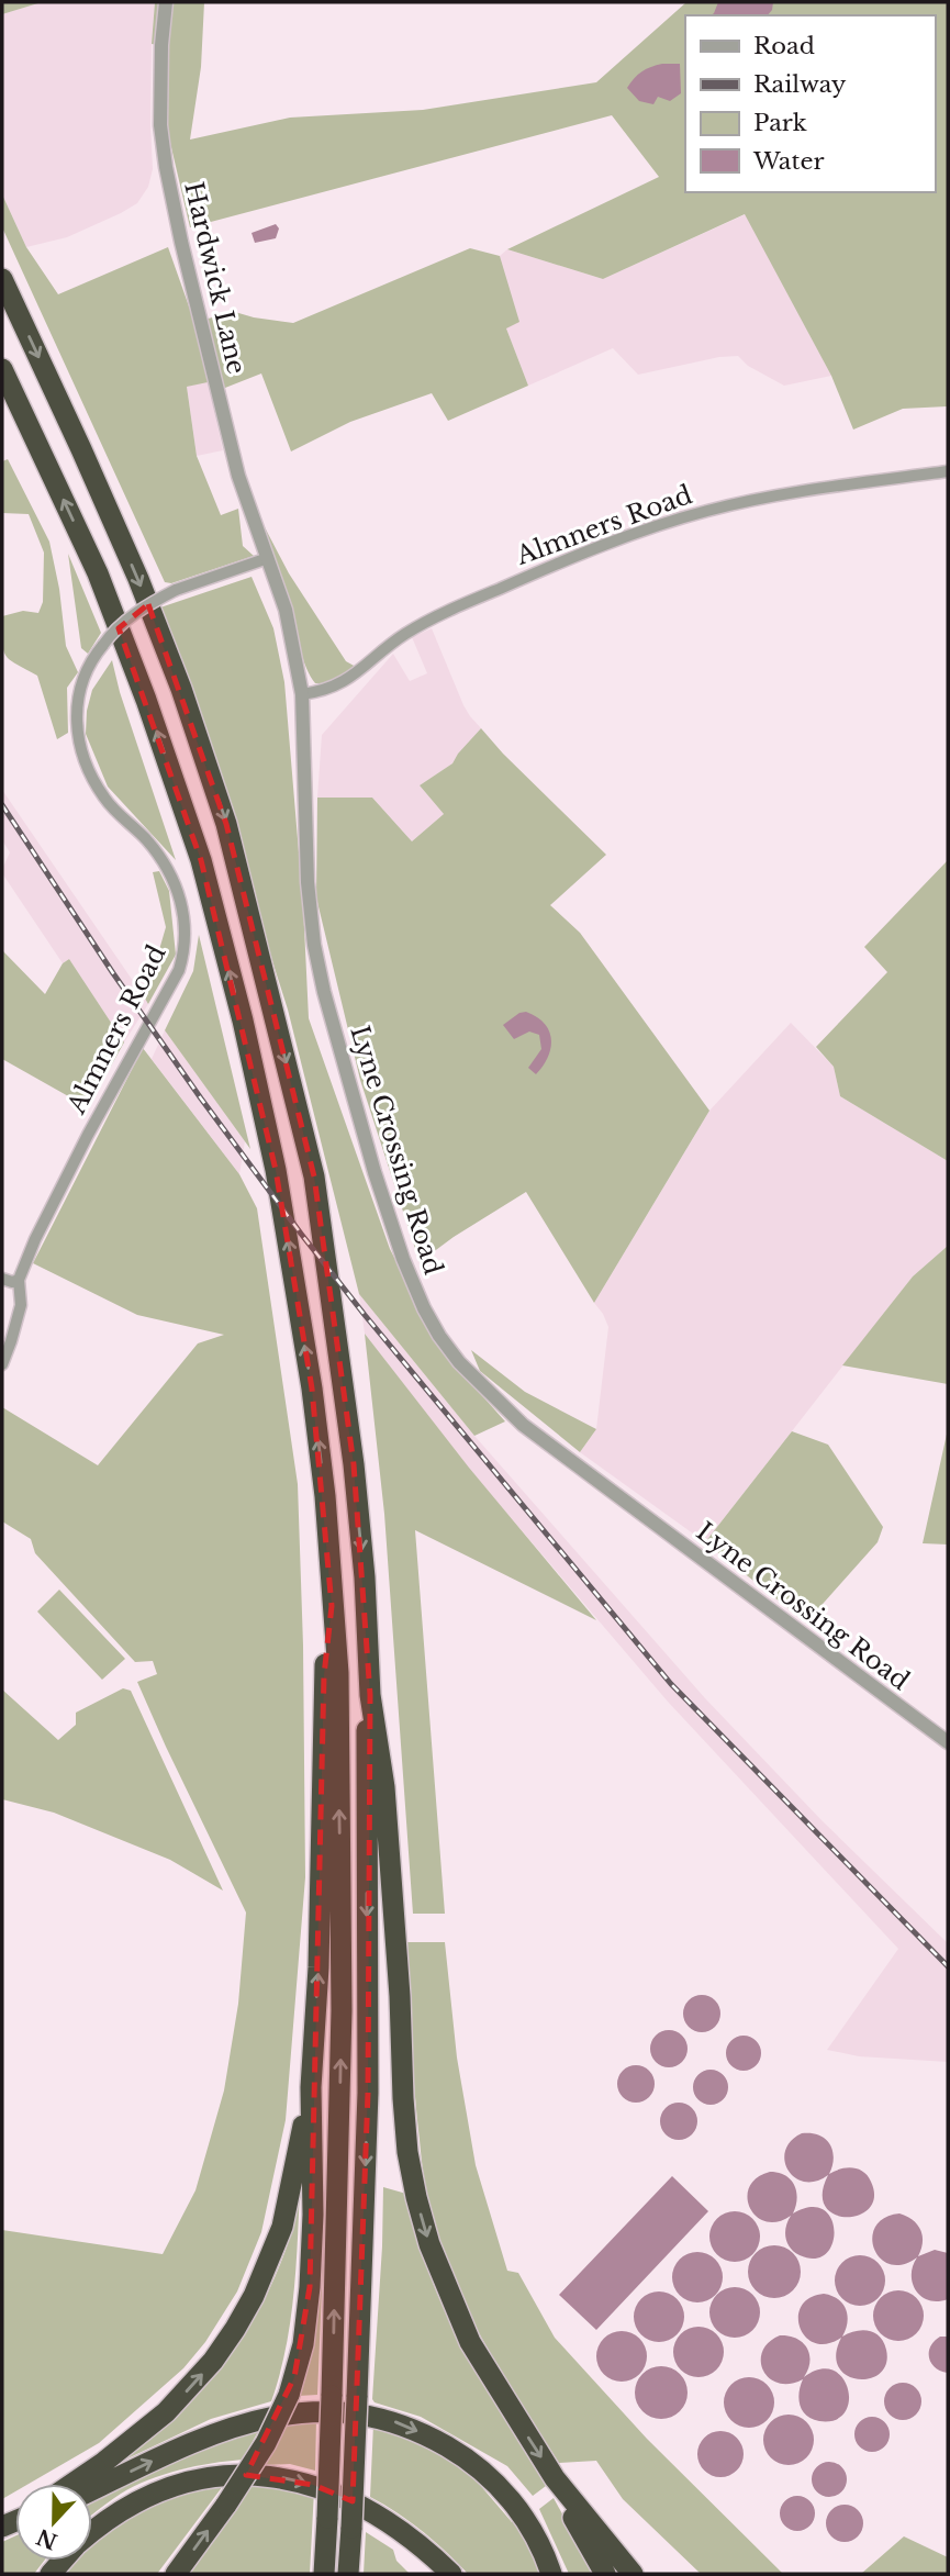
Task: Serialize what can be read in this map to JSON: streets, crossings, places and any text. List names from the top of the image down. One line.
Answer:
{"streets":{"street":["Hardwick Lane","Almners Road","Lyne Crossing Road"]},"crossings":[["Hardwick Lane","Almners Road"],["Hardwick Lane","Lyne Crossing Road"],["Almners Road","Lyne Crossing Road"]],"legend":["Road","Railway","Park","Water"],"north":"bottom"}
